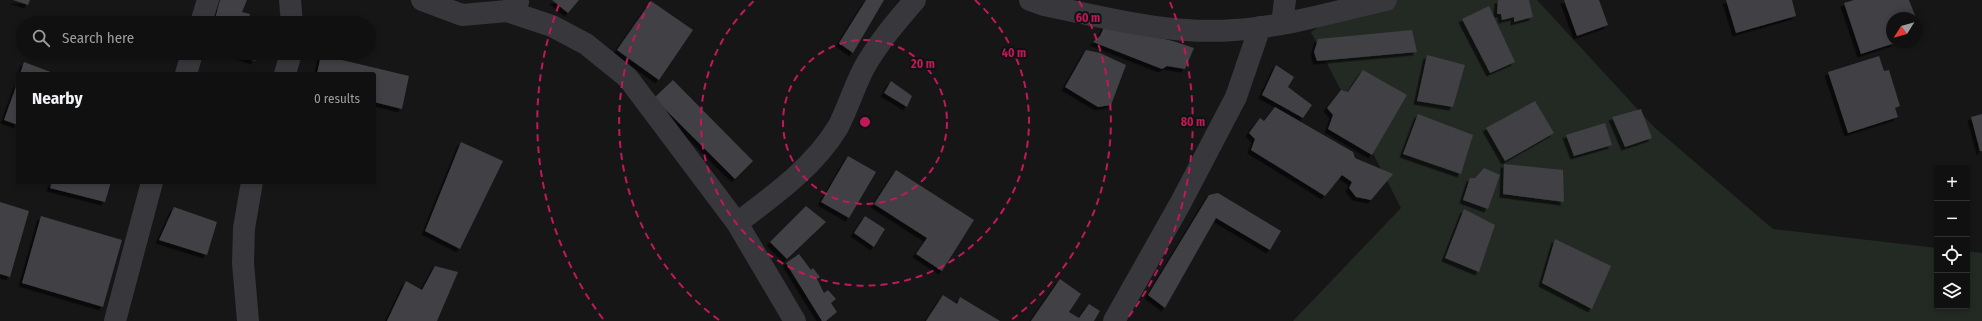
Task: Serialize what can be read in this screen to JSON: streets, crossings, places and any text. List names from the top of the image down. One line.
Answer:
{"north":"bottom left","page":{"search":"Search here","heading":["Nearby","0 results"],"map_buttons":["+","−"]},"rings":["60 m","40 m","20 m","80 m"]}
